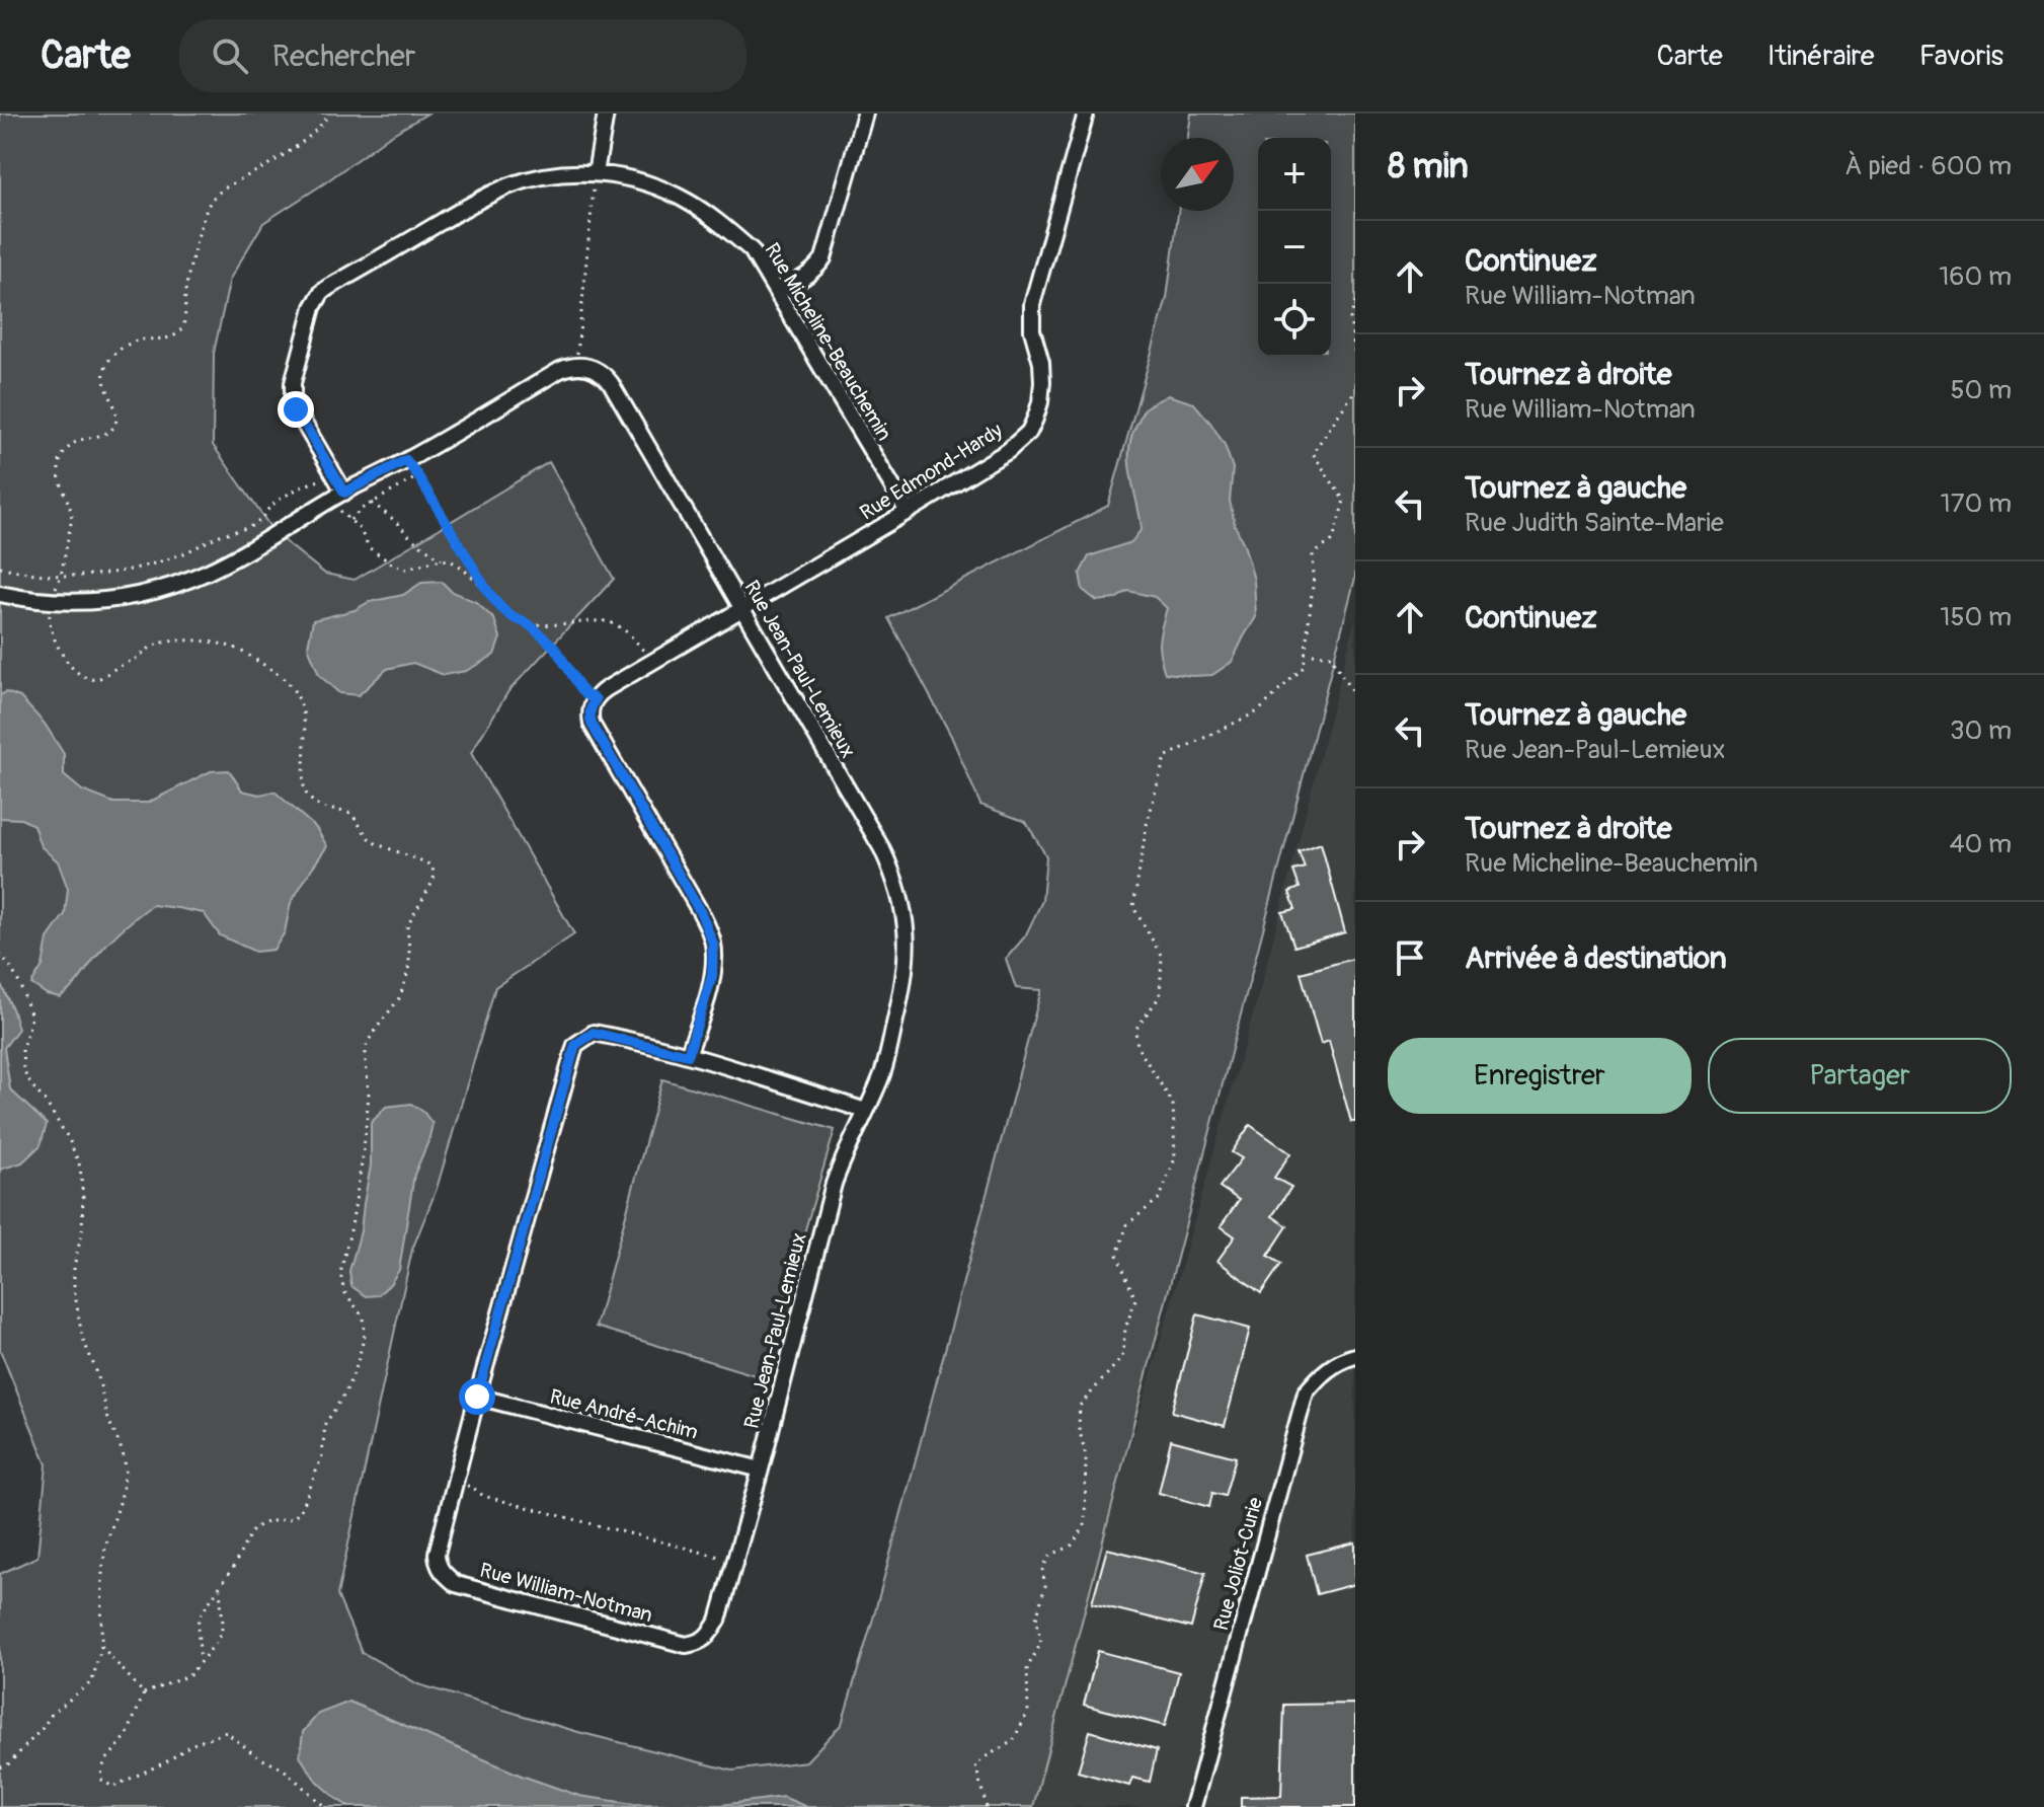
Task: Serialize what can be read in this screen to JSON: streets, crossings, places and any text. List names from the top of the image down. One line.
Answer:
{"streets":{"street":["Rue Micheline-Beauchemin","Rue Edmond-Hardy","Rue Jean-Paul-Lemieux","Rue André-Achim","Rue Joliot-Curie","Rue William-Notman"]},"crossings":[["Rue Micheline-Beauchemin","Rue Edmond-Hardy"],["Rue Edmond-Hardy","Rue Jean-Paul-Lemieux"],["Rue Jean-Paul-Lemieux","Rue André-Achim"],["Rue Jean-Paul-Lemieux","Rue William-Notman"],["Rue André-Achim","Rue William-Notman"]],"north":"top right","page":{"header":"Carte","search":"Rechercher","nav":["Carte","Itinéraire","Favoris"],"heading":["8 min","À pied · 600 m"],"map_buttons":["+","−"],"list":[["Continuez","Rue William-Notman","160 m"],["Tournez à droite","Rue William-Notman","50 m"],["Tournez à gauche","Rue Judith Sainte-Marie","170 m"],["Continuez","150 m"],["Tournez à gauche","Rue Jean-Paul-Lemieux","30 m"],["Tournez à droite","Rue Micheline-Beauchemin","40 m"],"Arrivée à destination"],"buttons":["Enregistrer","Partager"]}}
